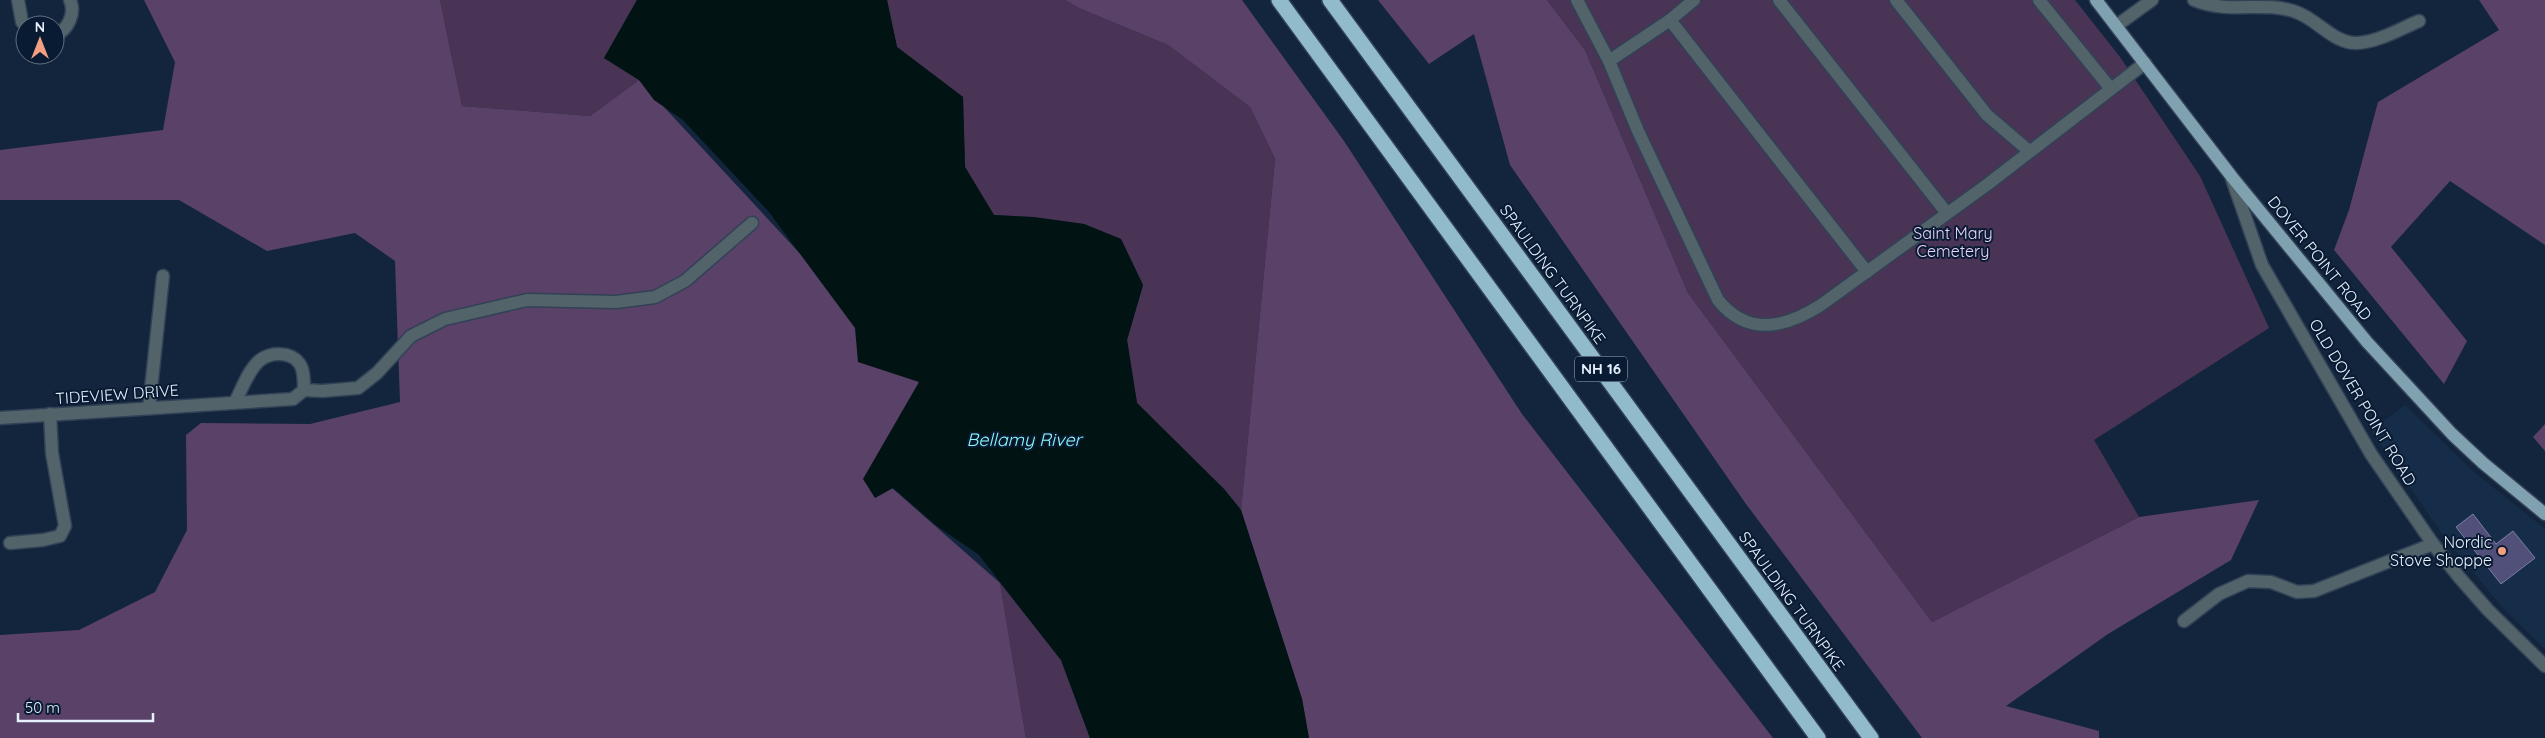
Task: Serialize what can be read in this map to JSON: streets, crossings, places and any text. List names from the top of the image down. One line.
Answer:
{"streets":{"highway":["SPAULDING TURNPIKE","NH 16"],"main road":["DOVER POINT ROAD"],"street":["TIDEVIEW DRIVE","OLD DOVER POINT ROAD"]},"crossings":[["DOVER POINT ROAD","OLD DOVER POINT ROAD"]],"water":["Bellamy River"],"parks":["Saint Mary Cemetery"],"places":["Nordic Stove Shoppe"],"scale_bar":"50 m","north":"top"}
